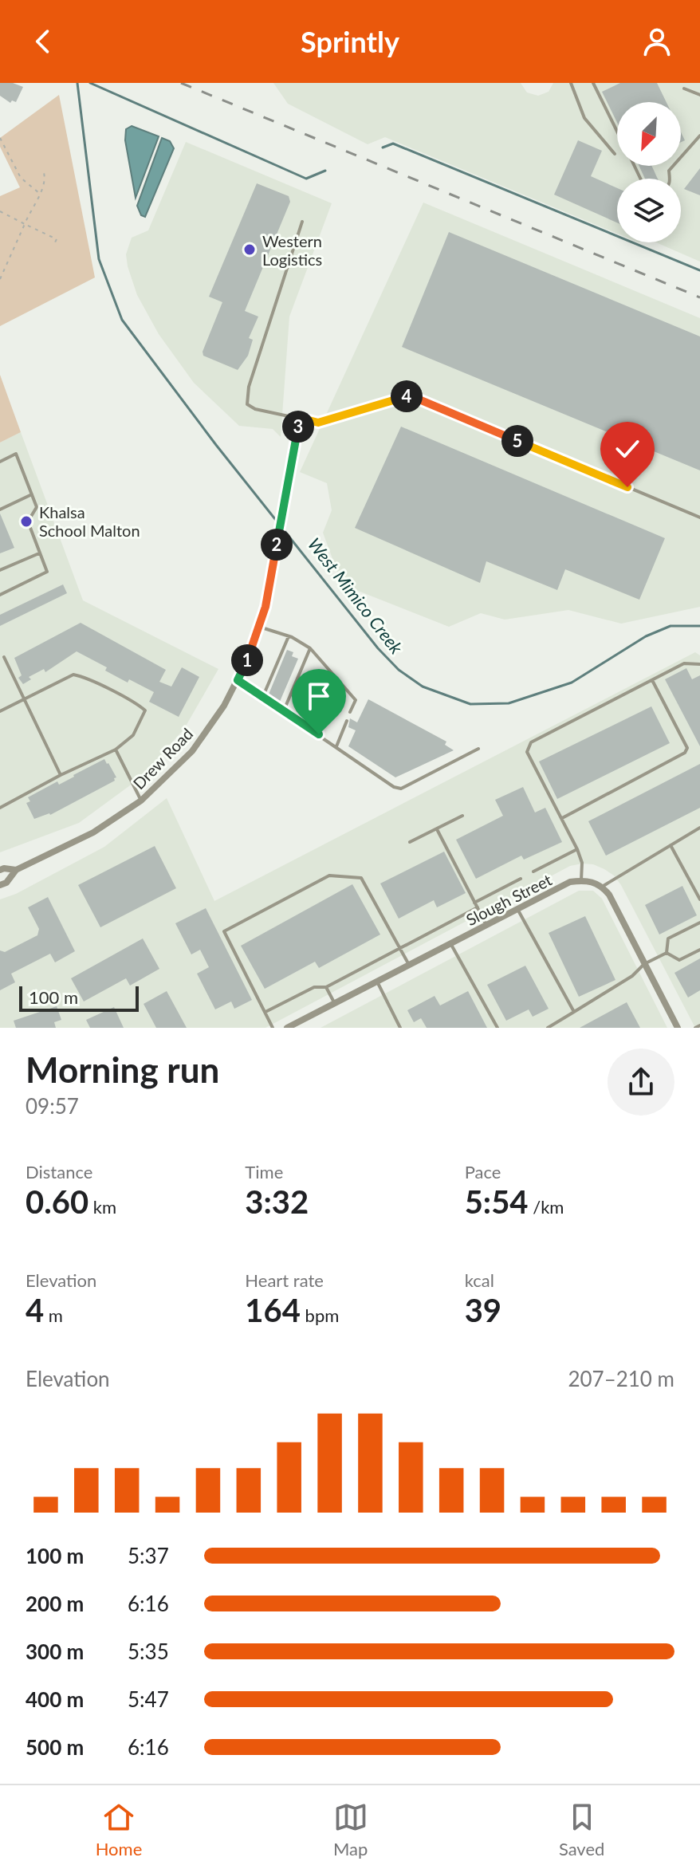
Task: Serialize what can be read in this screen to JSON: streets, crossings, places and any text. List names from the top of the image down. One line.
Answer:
{"streets":{"street":["Drew Road","Slough Street"]},"water":["West Mimico Creek"],"places":["Western Logistics","Khalsa School Malton"],"scale_bar":"100 m","north":"bottom left","page":{"header":"Sprintly","pins":["4","3","5","2","1"],"scale":"100 m","heading":["Morning run","09:57"],"stats":[["Distance","0.60 km"],["Time","3:32"],["Pace","5:54 /km"],["Elevation","4 m"],["Heart rate","164 bpm"],["kcal","39"]],"chart":["Elevation","207–210 m"],"list":[{"name":"100 m","note":"5:37"},{"name":"200 m","note":"6:16"},{"name":"300 m","note":"5:35"},{"name":"400 m","note":"5:47"},{"name":"500 m","note":"6:16"}],"tabs":["Home","Map","Saved"]}}
